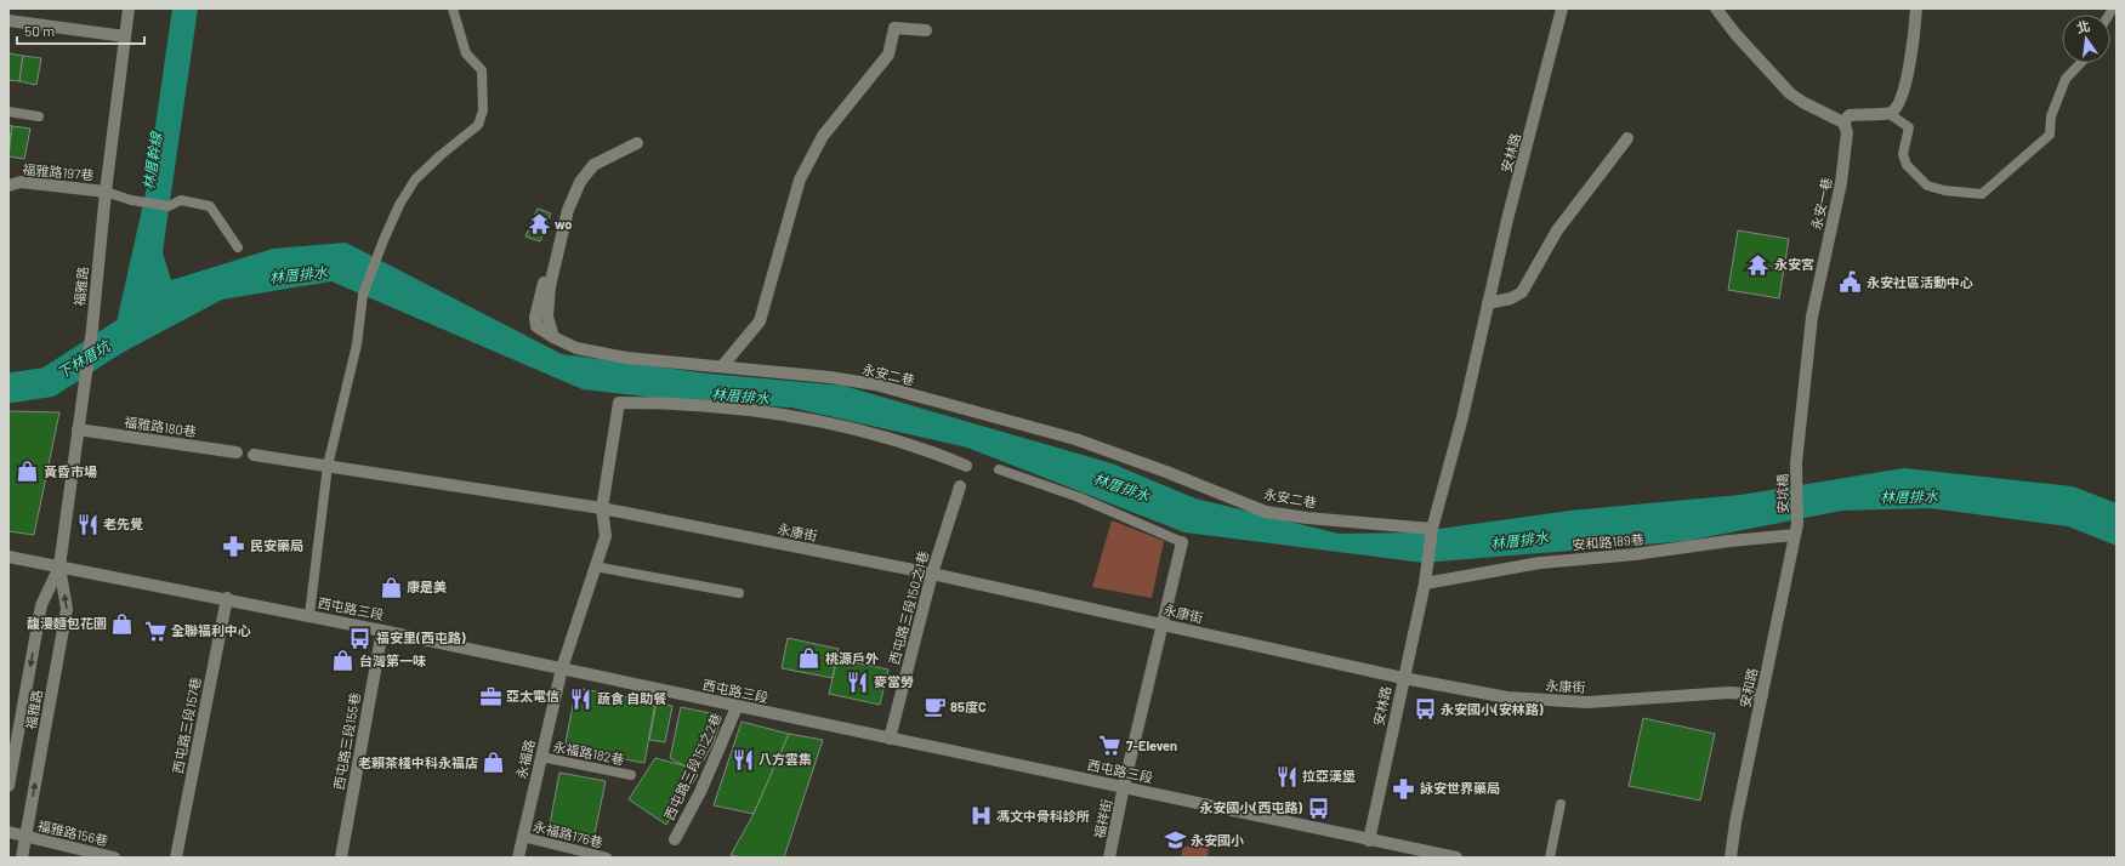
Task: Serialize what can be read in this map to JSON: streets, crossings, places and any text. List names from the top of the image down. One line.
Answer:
{"streets":{"street":["安林路","福雅路197巷","永安一巷","福雅路","永安二巷","福雅路180巷","安坑橋","永康街","安和路189巷","西屯路三段150之1巷","西屯路三段","安和路","西屯路三段157巷","西屯路三段155巷","永福路","西屯路三段151之2巷","福祥街","福雅路156巷"],"lane":["永福路182巷","永福路176巷"]},"crossings":[["安林路","永安二巷"],["安林路","永康街"],["安林路","安和路189巷"],["安林路","西屯路三段"],["福雅路197巷","福雅路"],["永安一巷","安坑橋"],["福雅路","福雅路180巷"],["福雅路","西屯路三段"],["福雅路","福雅路156巷"],["安坑橋","安和路189巷"],["安坑橋","安和路"],["永康街","西屯路三段150之1巷"],["永康街","安和路"],["永康街","永福路"],["永康街","福祥街"],["安和路189巷","安和路"],["西屯路三段150之1巷","西屯路三段"],["西屯路三段","西屯路三段157巷"],["西屯路三段","西屯路三段155巷"],["西屯路三段","永福路"],["西屯路三段","西屯路三段151之2巷"],["西屯路三段","福祥街"],["永福路182巷","永福路"],["永福路","永福路176巷"]],"water":["林厝幹線","林厝排水","下林厝坑"],"places":{"temple":["wo","永安宮"],"public building":["永安社區活動中心"],"shop":["黃昏市場","康是美","馥漫麵包花園","桃源戶外","台灣第一味","老賴茶棧中科永福店"],"restaurant":["老先覺","麥當勞","蔬食 自助餐","八方雲集","拉亞漢堡"],"pharmacy":["民安藥局","詠安世界藥局"],"supermarket":["全聯福利中心","7-Eleven"],"bus stop":["福安里(西屯路)","永安國小(安林路)","永安國小(西屯路)"],"office":["亞太電信"],"cafe":["85度C"],"hospital":["馮文中骨科診所"],"school or university":["永安國小"]},"scale_bar":"50 m","north":"top"}
